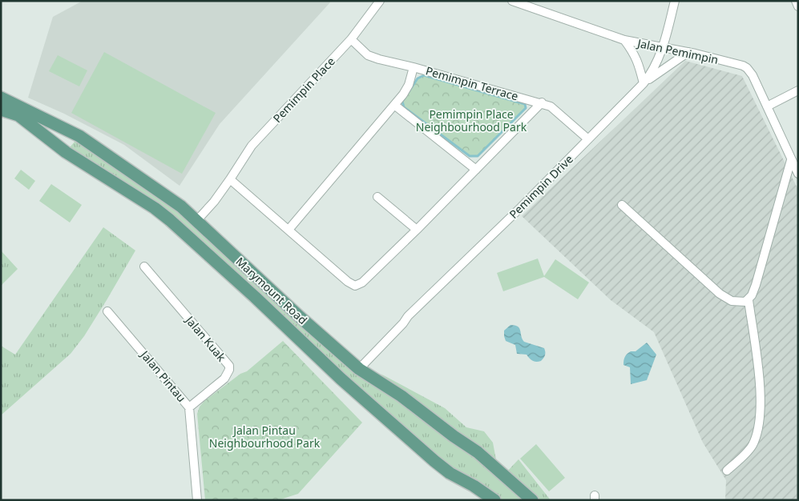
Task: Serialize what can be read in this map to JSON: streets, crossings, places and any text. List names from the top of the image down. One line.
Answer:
{"streets":{"main road":["Marymount Road"],"street":["Jalan Pemimpin","Pemimpin Terrace","Pemimpin Place","Pemimpin Drive","Jalan Kuak","Jalan Pintau"]},"crossings":[["Jalan Pemimpin","Pemimpin Drive"],["Pemimpin Terrace","Pemimpin Place"],["Pemimpin Terrace","Pemimpin Drive"],["Pemimpin Place","Marymount Road"],["Pemimpin Drive","Marymount Road"],["Jalan Kuak","Jalan Pintau"]],"parks":["Pemimpin Place Neighbourhood Park","Jalan Pintau Neighbourhood Park"]}
